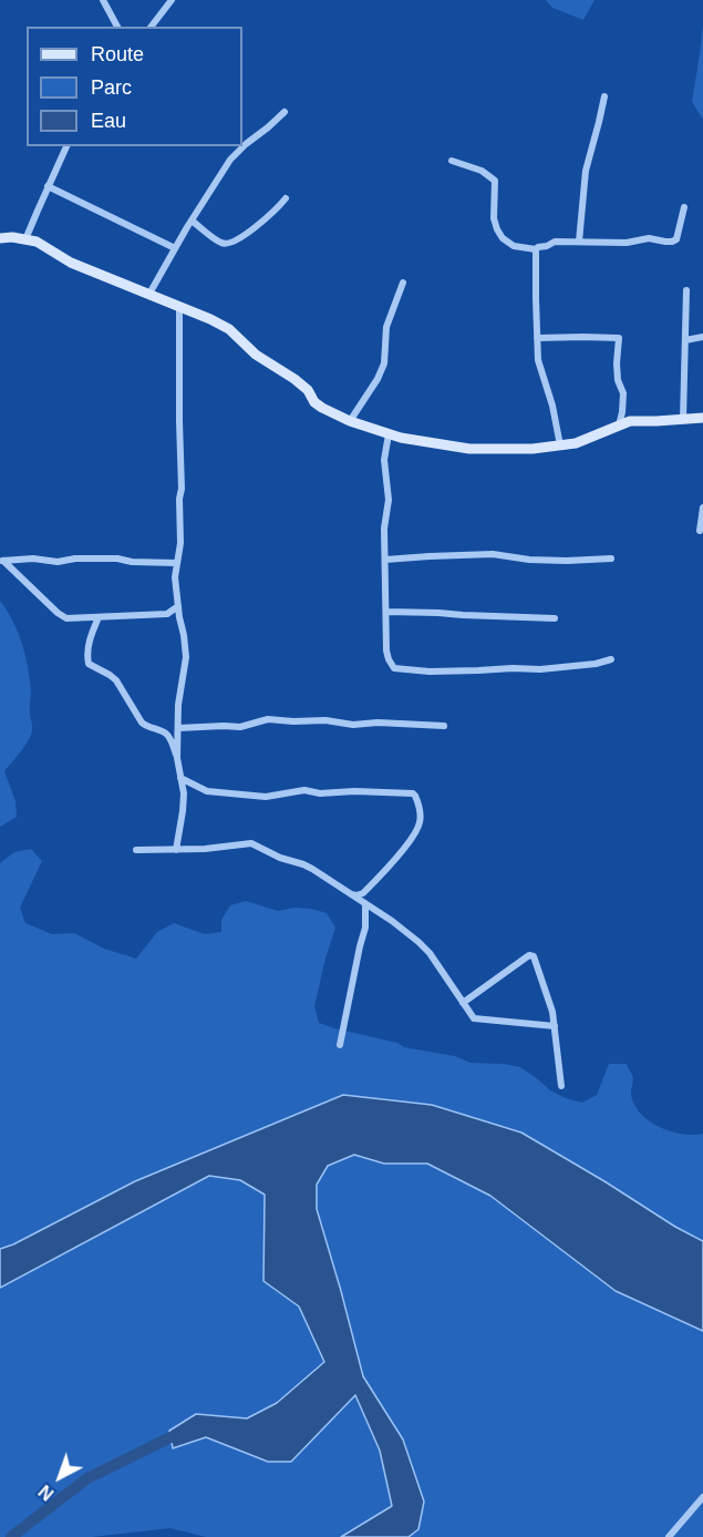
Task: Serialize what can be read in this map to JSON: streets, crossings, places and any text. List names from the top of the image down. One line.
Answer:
{"legend":["Route","Parc","Eau"],"north":"bottom left"}
